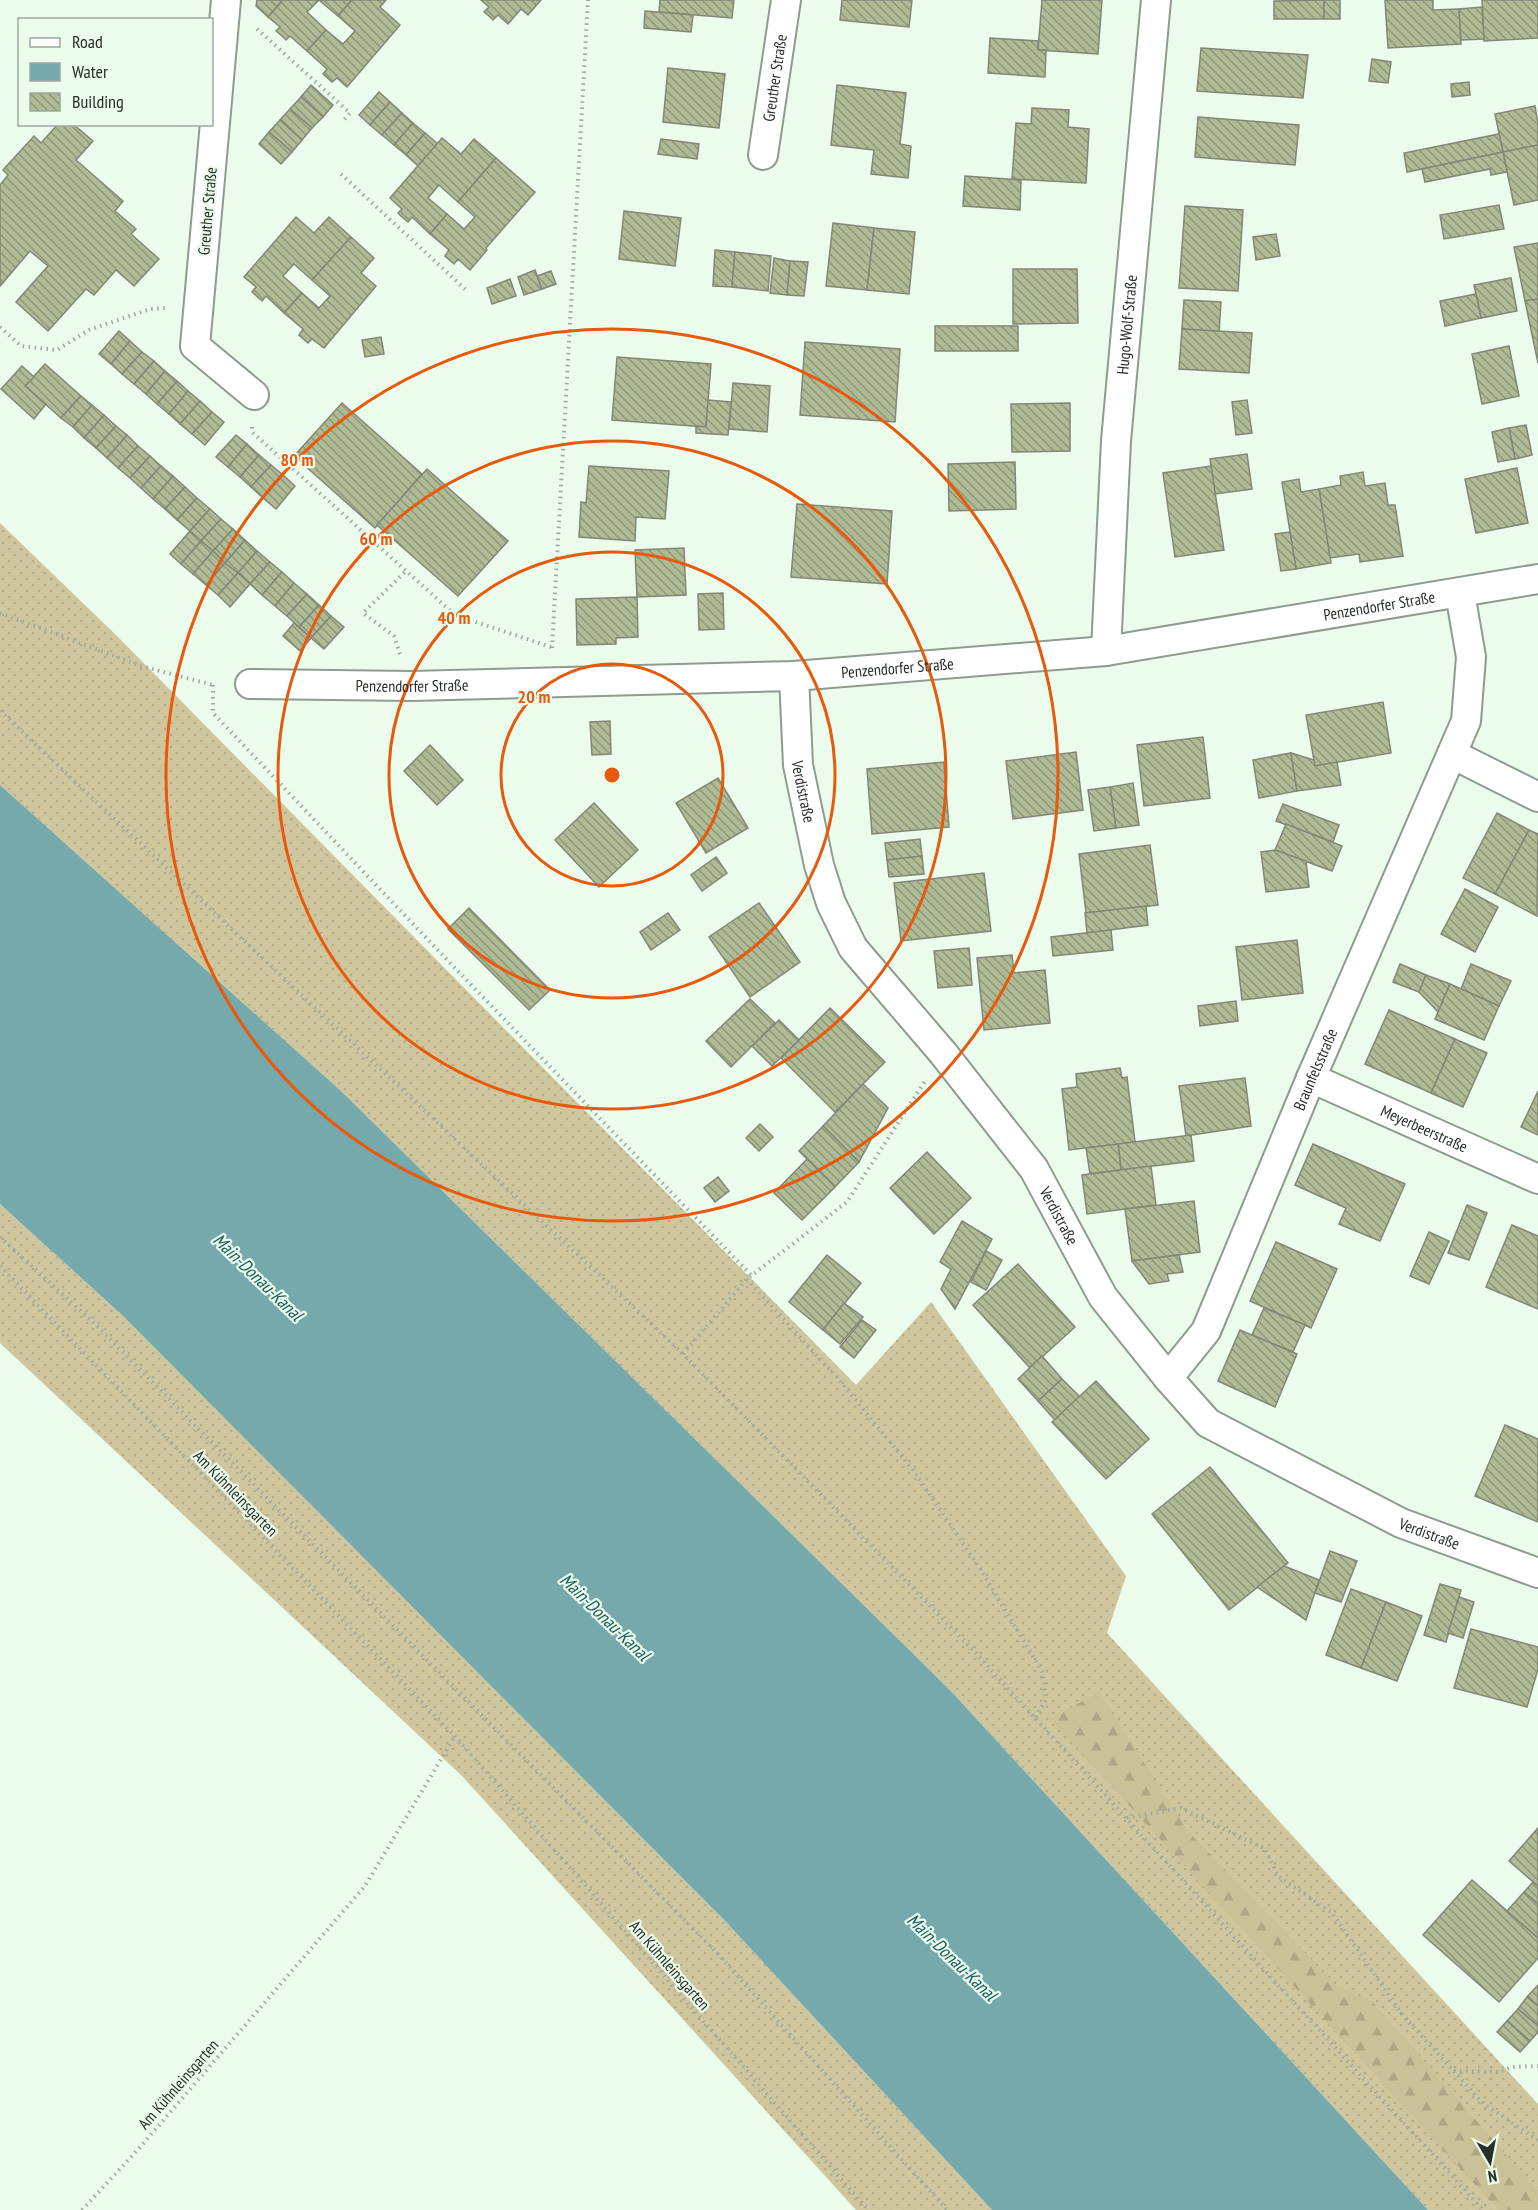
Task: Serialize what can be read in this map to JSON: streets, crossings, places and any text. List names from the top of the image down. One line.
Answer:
{"streets":{"street":["Greuther Straße","Hugo-Wolf-Straße","Penzendorfer Straße","Verdistraße","Braunfelsstraße","Meyerbeerstraße"],"path":["Am Kühnleinsgarten"]},"crossings":[["Hugo-Wolf-Straße","Penzendorfer Straße"],["Penzendorfer Straße","Verdistraße"],["Penzendorfer Straße","Braunfelsstraße"],["Verdistraße","Braunfelsstraße"],["Braunfelsstraße","Meyerbeerstraße"]],"water":["Main-Donau-Kanal"],"legend":["Road","Water","Building"],"north":"bottom","rings":["80 m","60 m","40 m","20 m"]}
